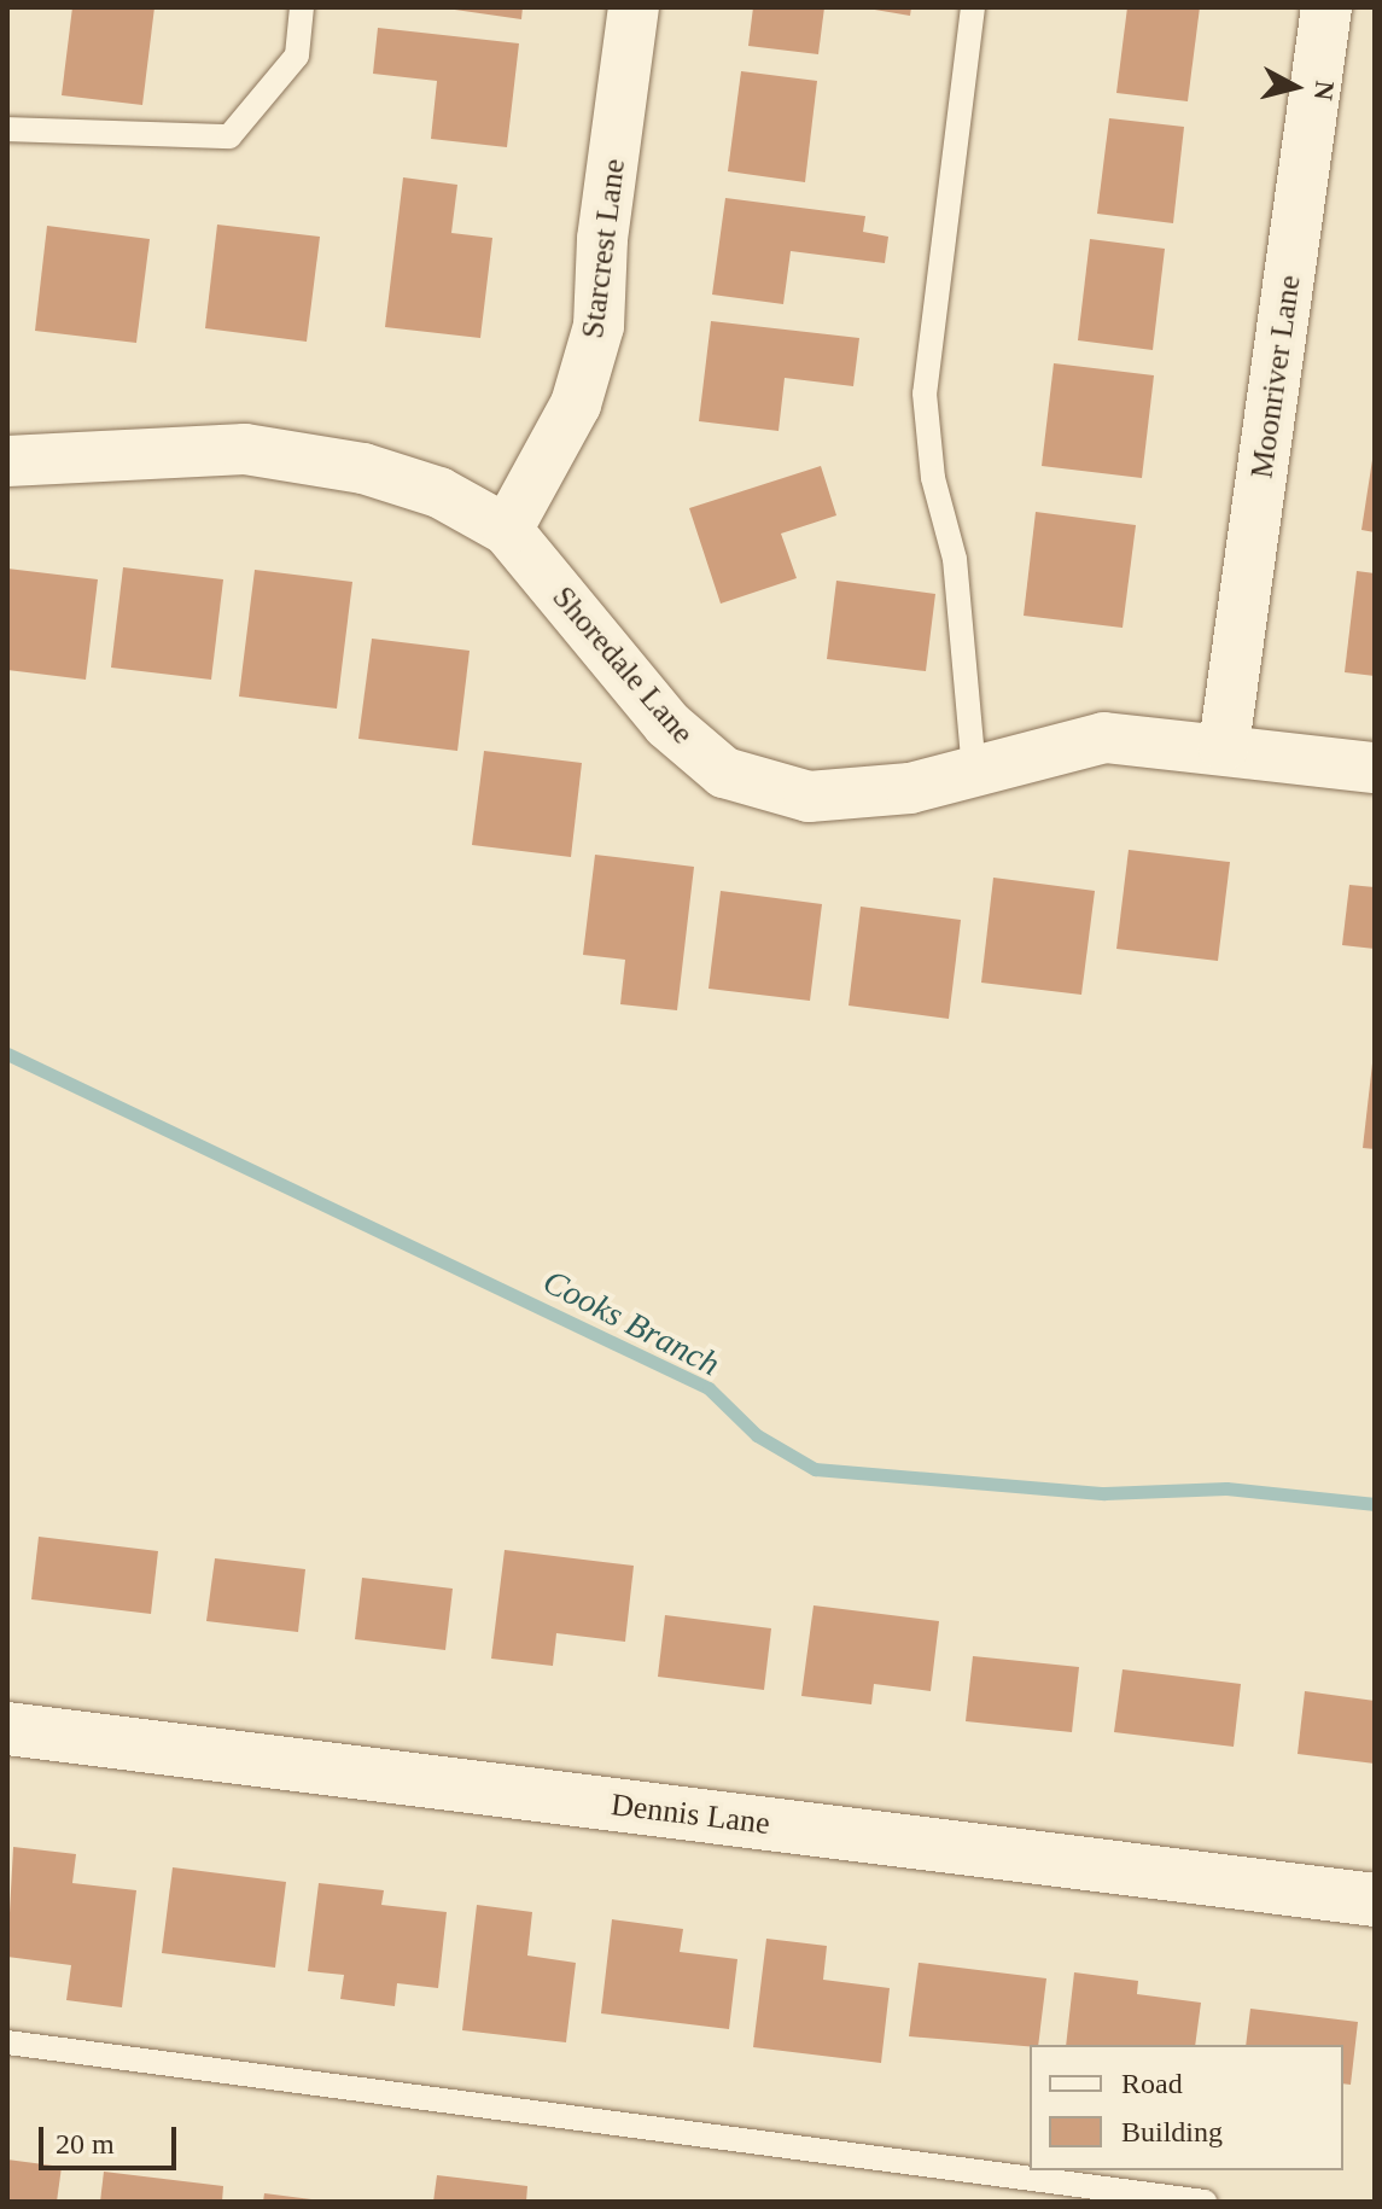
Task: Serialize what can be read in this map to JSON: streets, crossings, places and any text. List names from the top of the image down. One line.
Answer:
{"streets":{"street":["Starcrest Lane","Moonriver Lane","Shoredale Lane","Dennis Lane"]},"crossings":[["Starcrest Lane","Shoredale Lane"],["Moonriver Lane","Shoredale Lane"]],"water":["Cooks Branch"],"legend":["Road","Building"],"scale_bar":"20 m","north":"right"}
